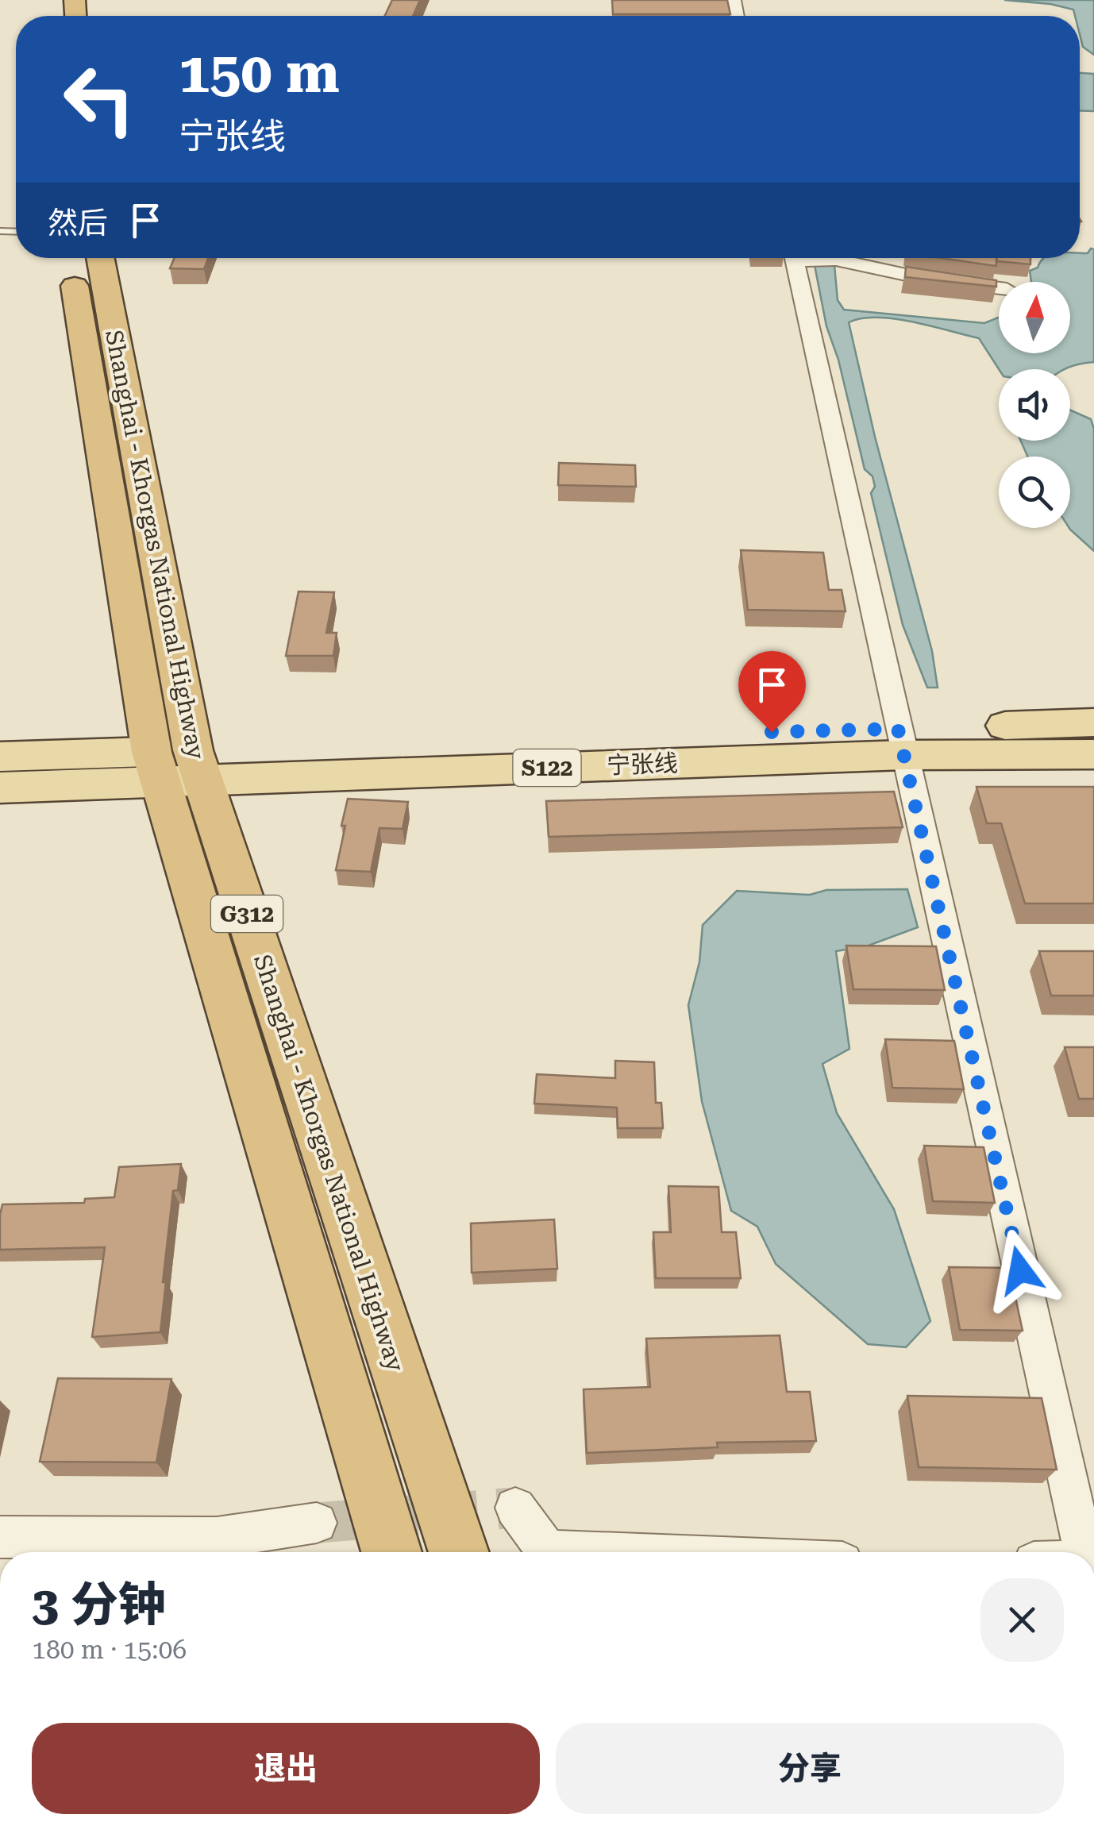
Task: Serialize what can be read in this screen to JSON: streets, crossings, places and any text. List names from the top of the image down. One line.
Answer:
{"streets":{"highway":["Shanghai - Khorgas National Highway","G312"],"main road":["宁张线","S122"]},"crossings":[["Shanghai - Khorgas National Highway","宁张线"]],"north":"top","page":{"turn":["150 m","宁张线"],"then":"然后","heading":["3 分钟","180 m · 15:06"],"buttons":["退出","分享"]}}
